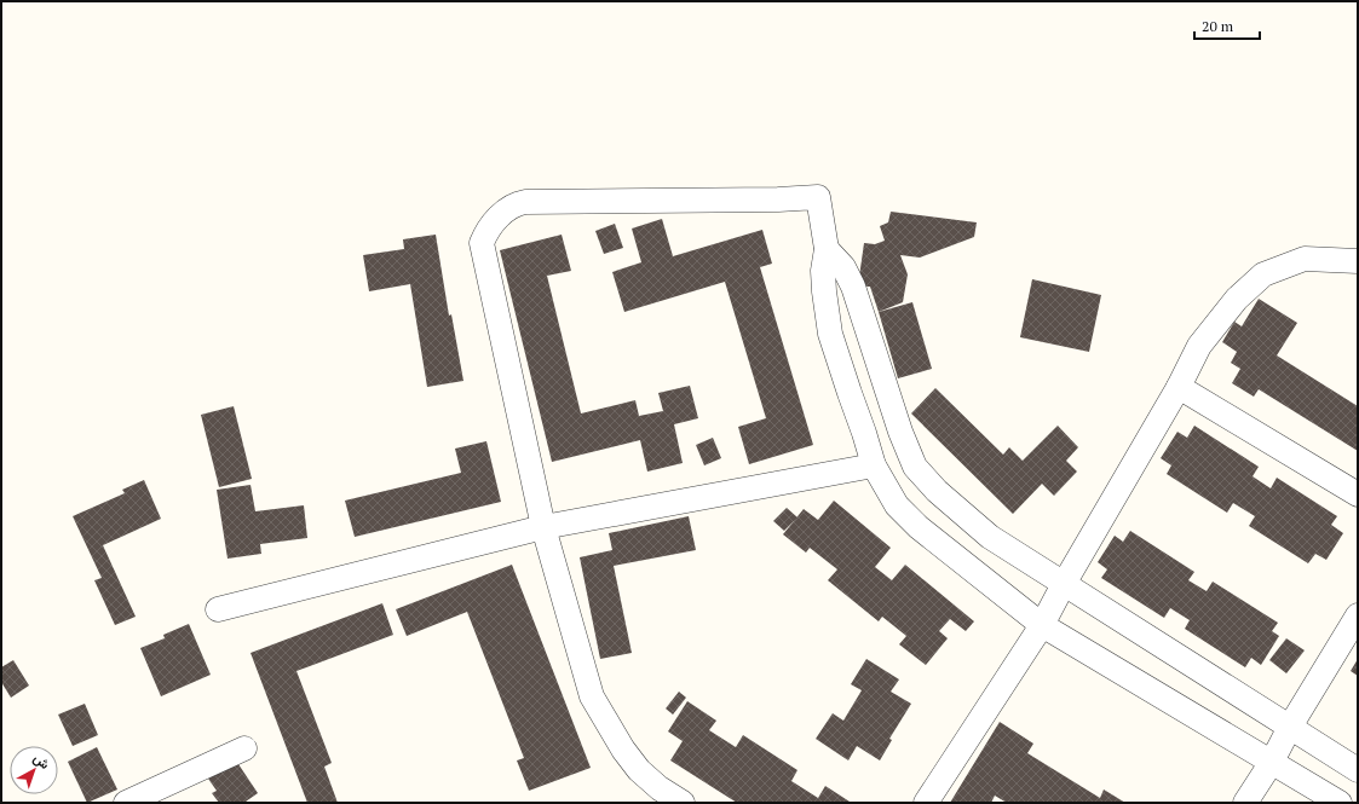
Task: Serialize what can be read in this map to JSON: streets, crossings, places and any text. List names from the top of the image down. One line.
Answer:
{"scale_bar":"20 m","north":"top right"}
